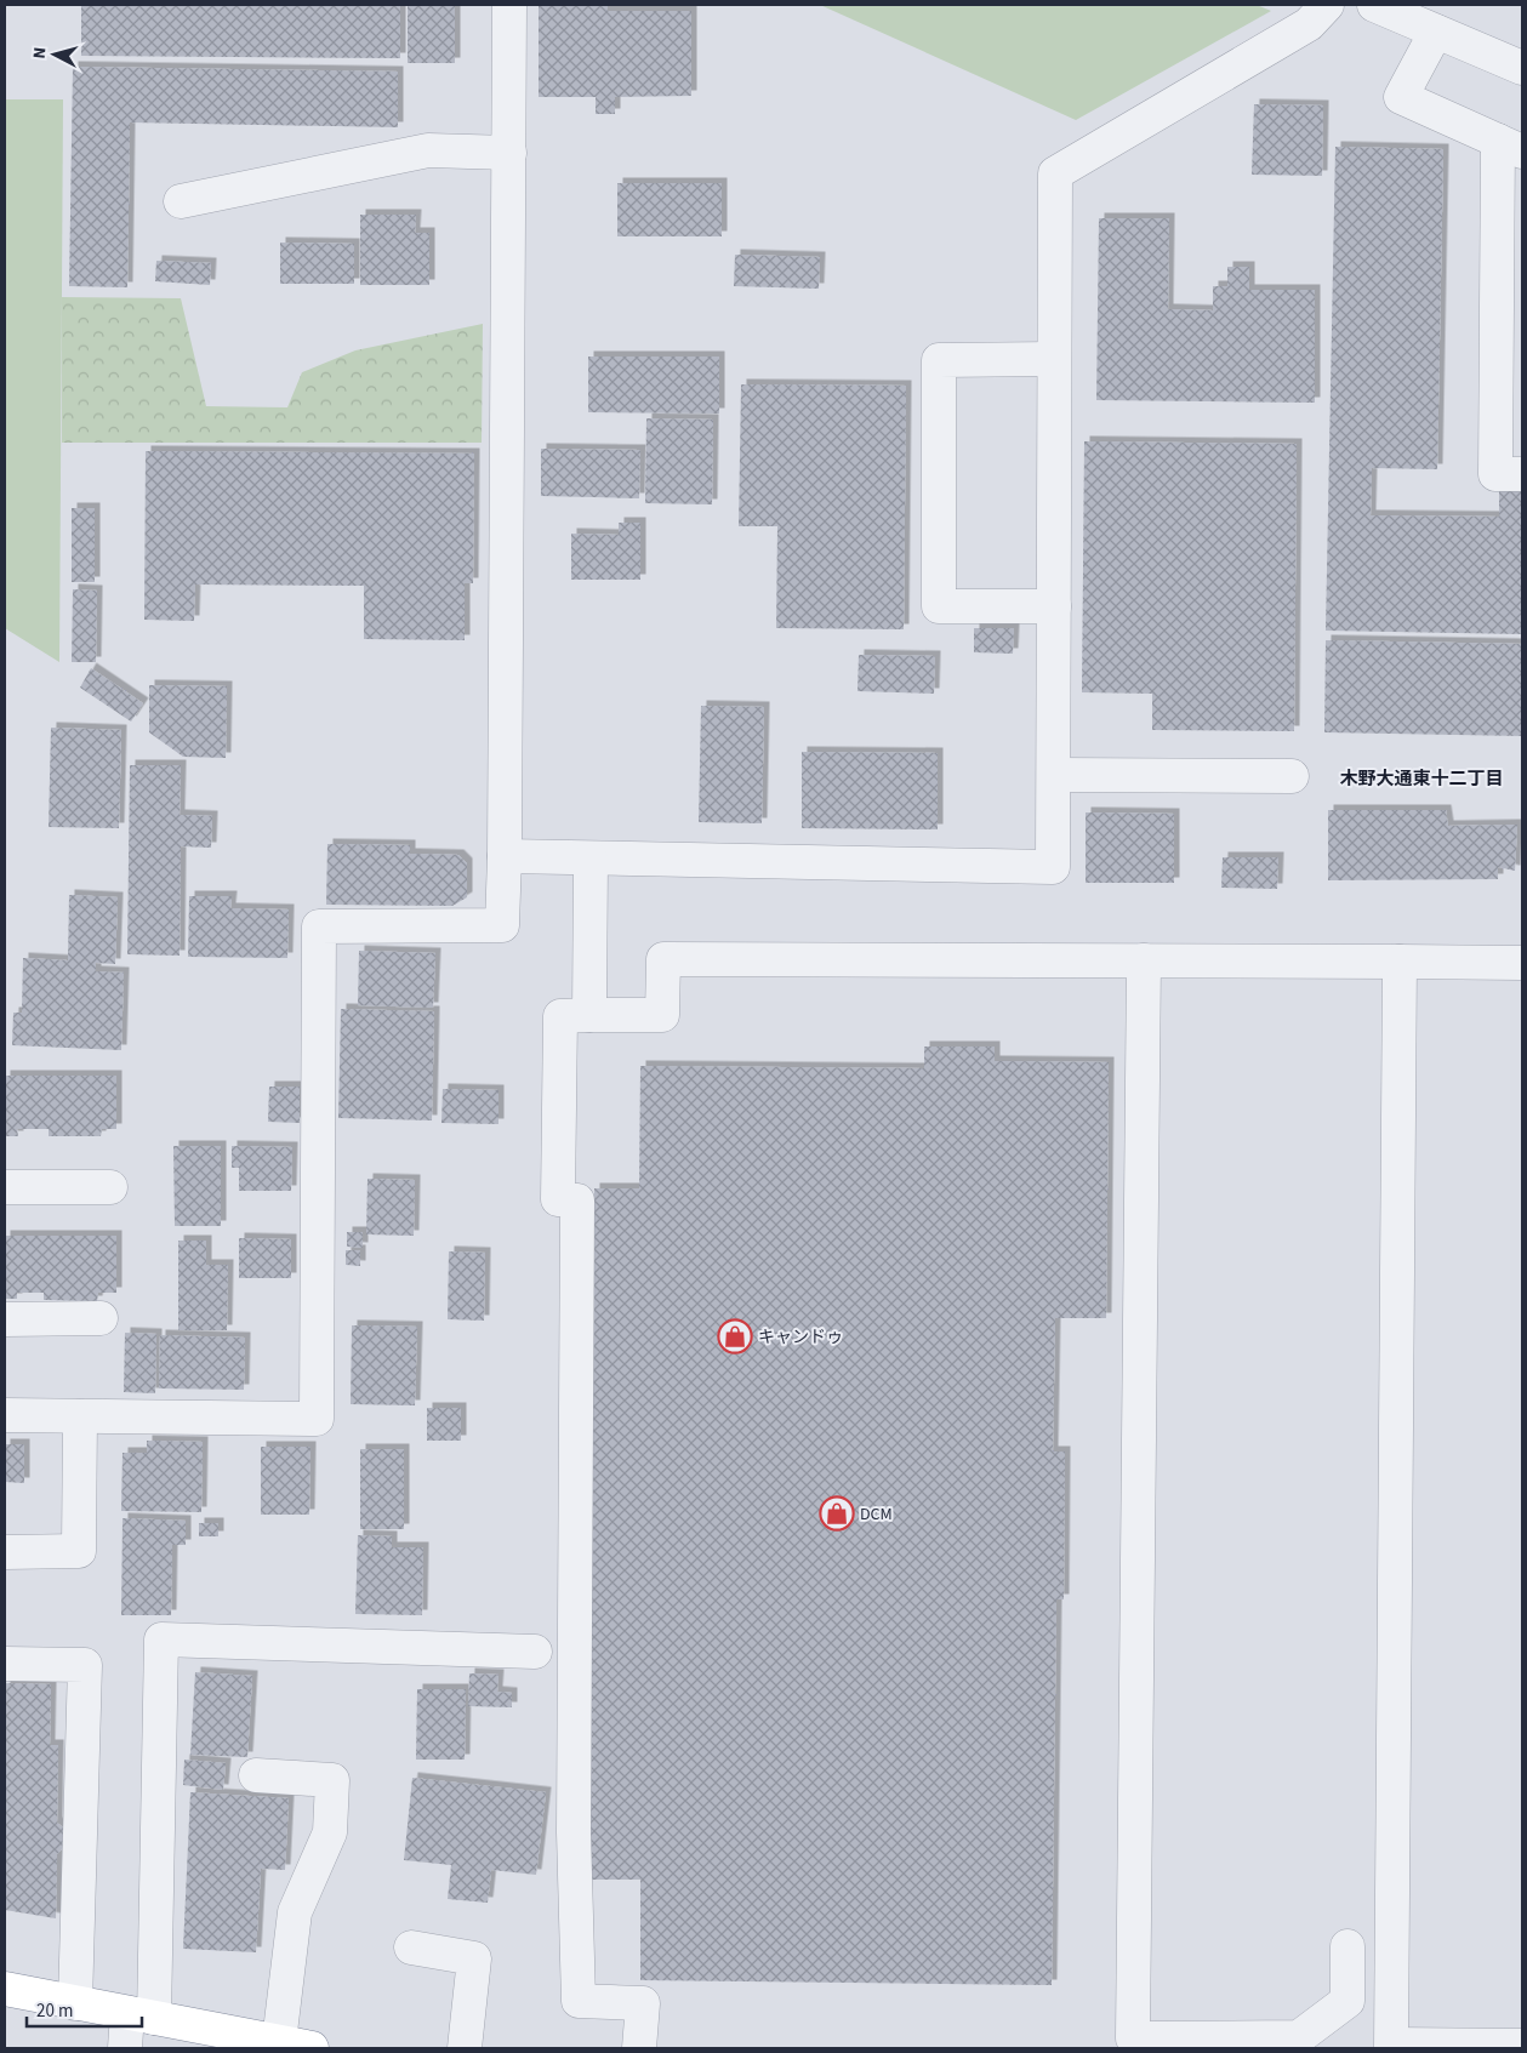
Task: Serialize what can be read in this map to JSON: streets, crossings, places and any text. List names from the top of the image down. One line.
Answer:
{"districts":["木野大通東十二丁目"],"places":{"shop":["キャンドゥ","DCM"]},"scale_bar":"20 m","north":"left"}
